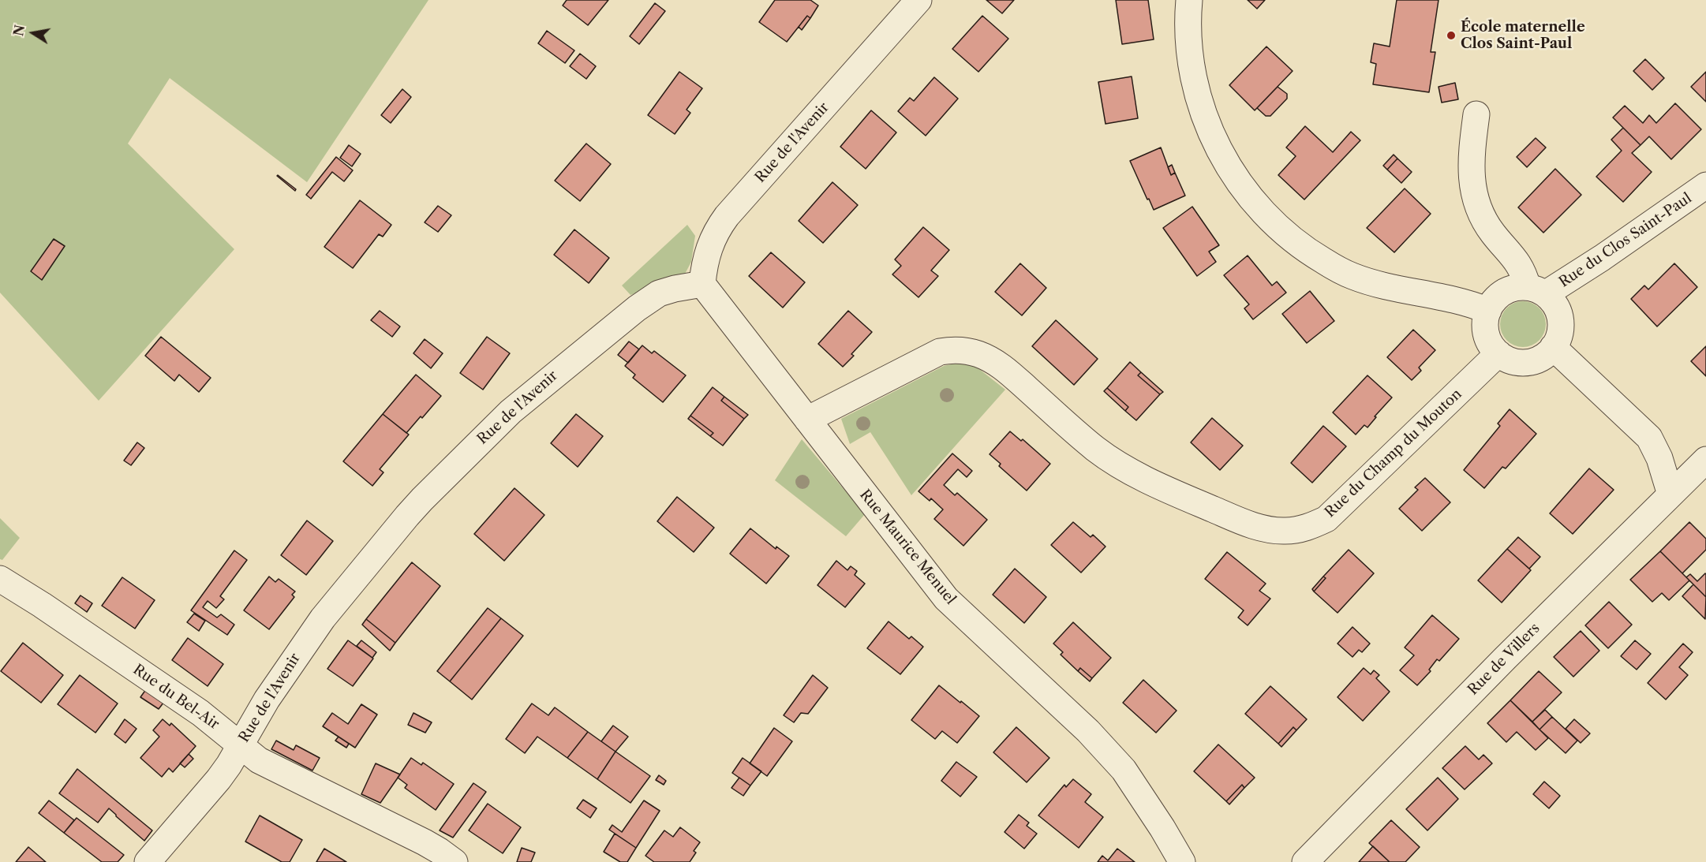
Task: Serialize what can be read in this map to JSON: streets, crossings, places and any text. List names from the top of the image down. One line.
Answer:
{"streets":{"street":["Rue de l'Avenir","Rue du Clos Saint-Paul","Rue du Champ du Mouton","Rue Maurice Menuel","Rue de Villers","Rue du Bel-Air"]},"crossings":[["Rue de l'Avenir","Rue Maurice Menuel"],["Rue de l'Avenir","Rue du Bel-Air"],["Rue du Clos Saint-Paul","Rue du Champ du Mouton"],["Rue du Champ du Mouton","Rue Maurice Menuel"]],"places":["École maternelle Clos Saint-Paul"],"north":"left"}
